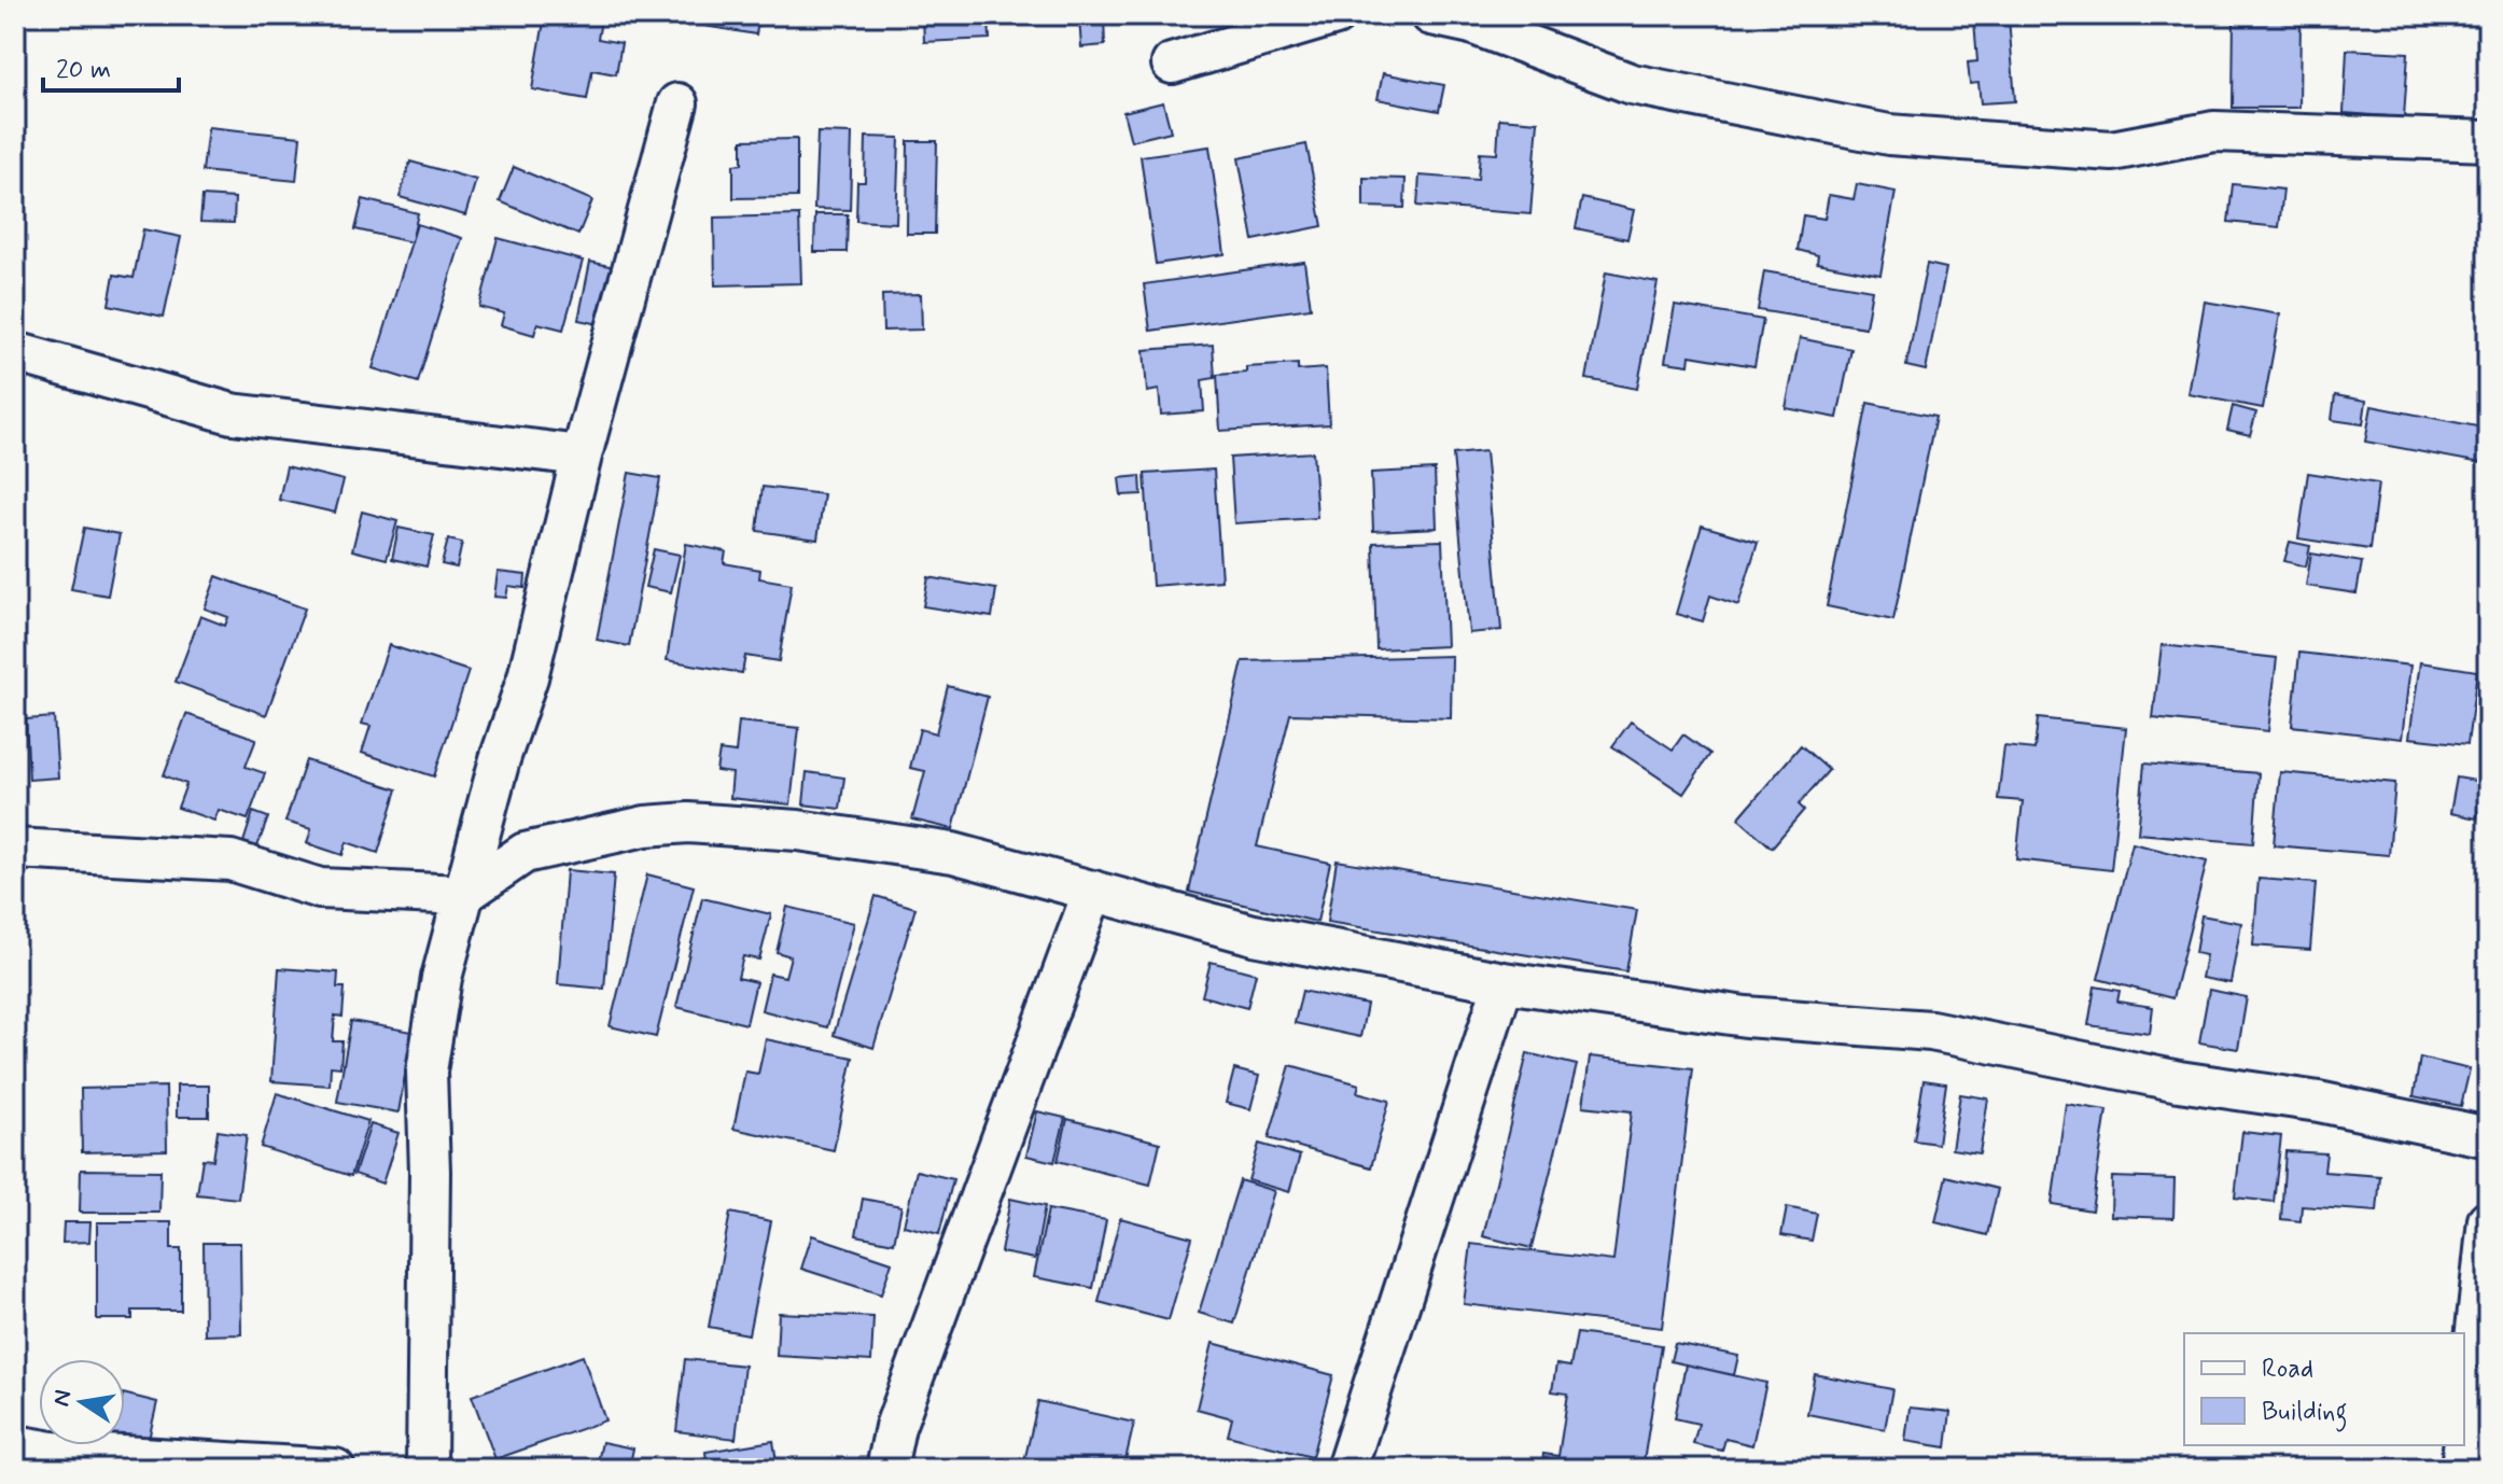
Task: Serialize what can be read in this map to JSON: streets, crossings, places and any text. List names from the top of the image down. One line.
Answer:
{"legend":["Road","Building"],"scale_bar":"20 m","north":"left"}
